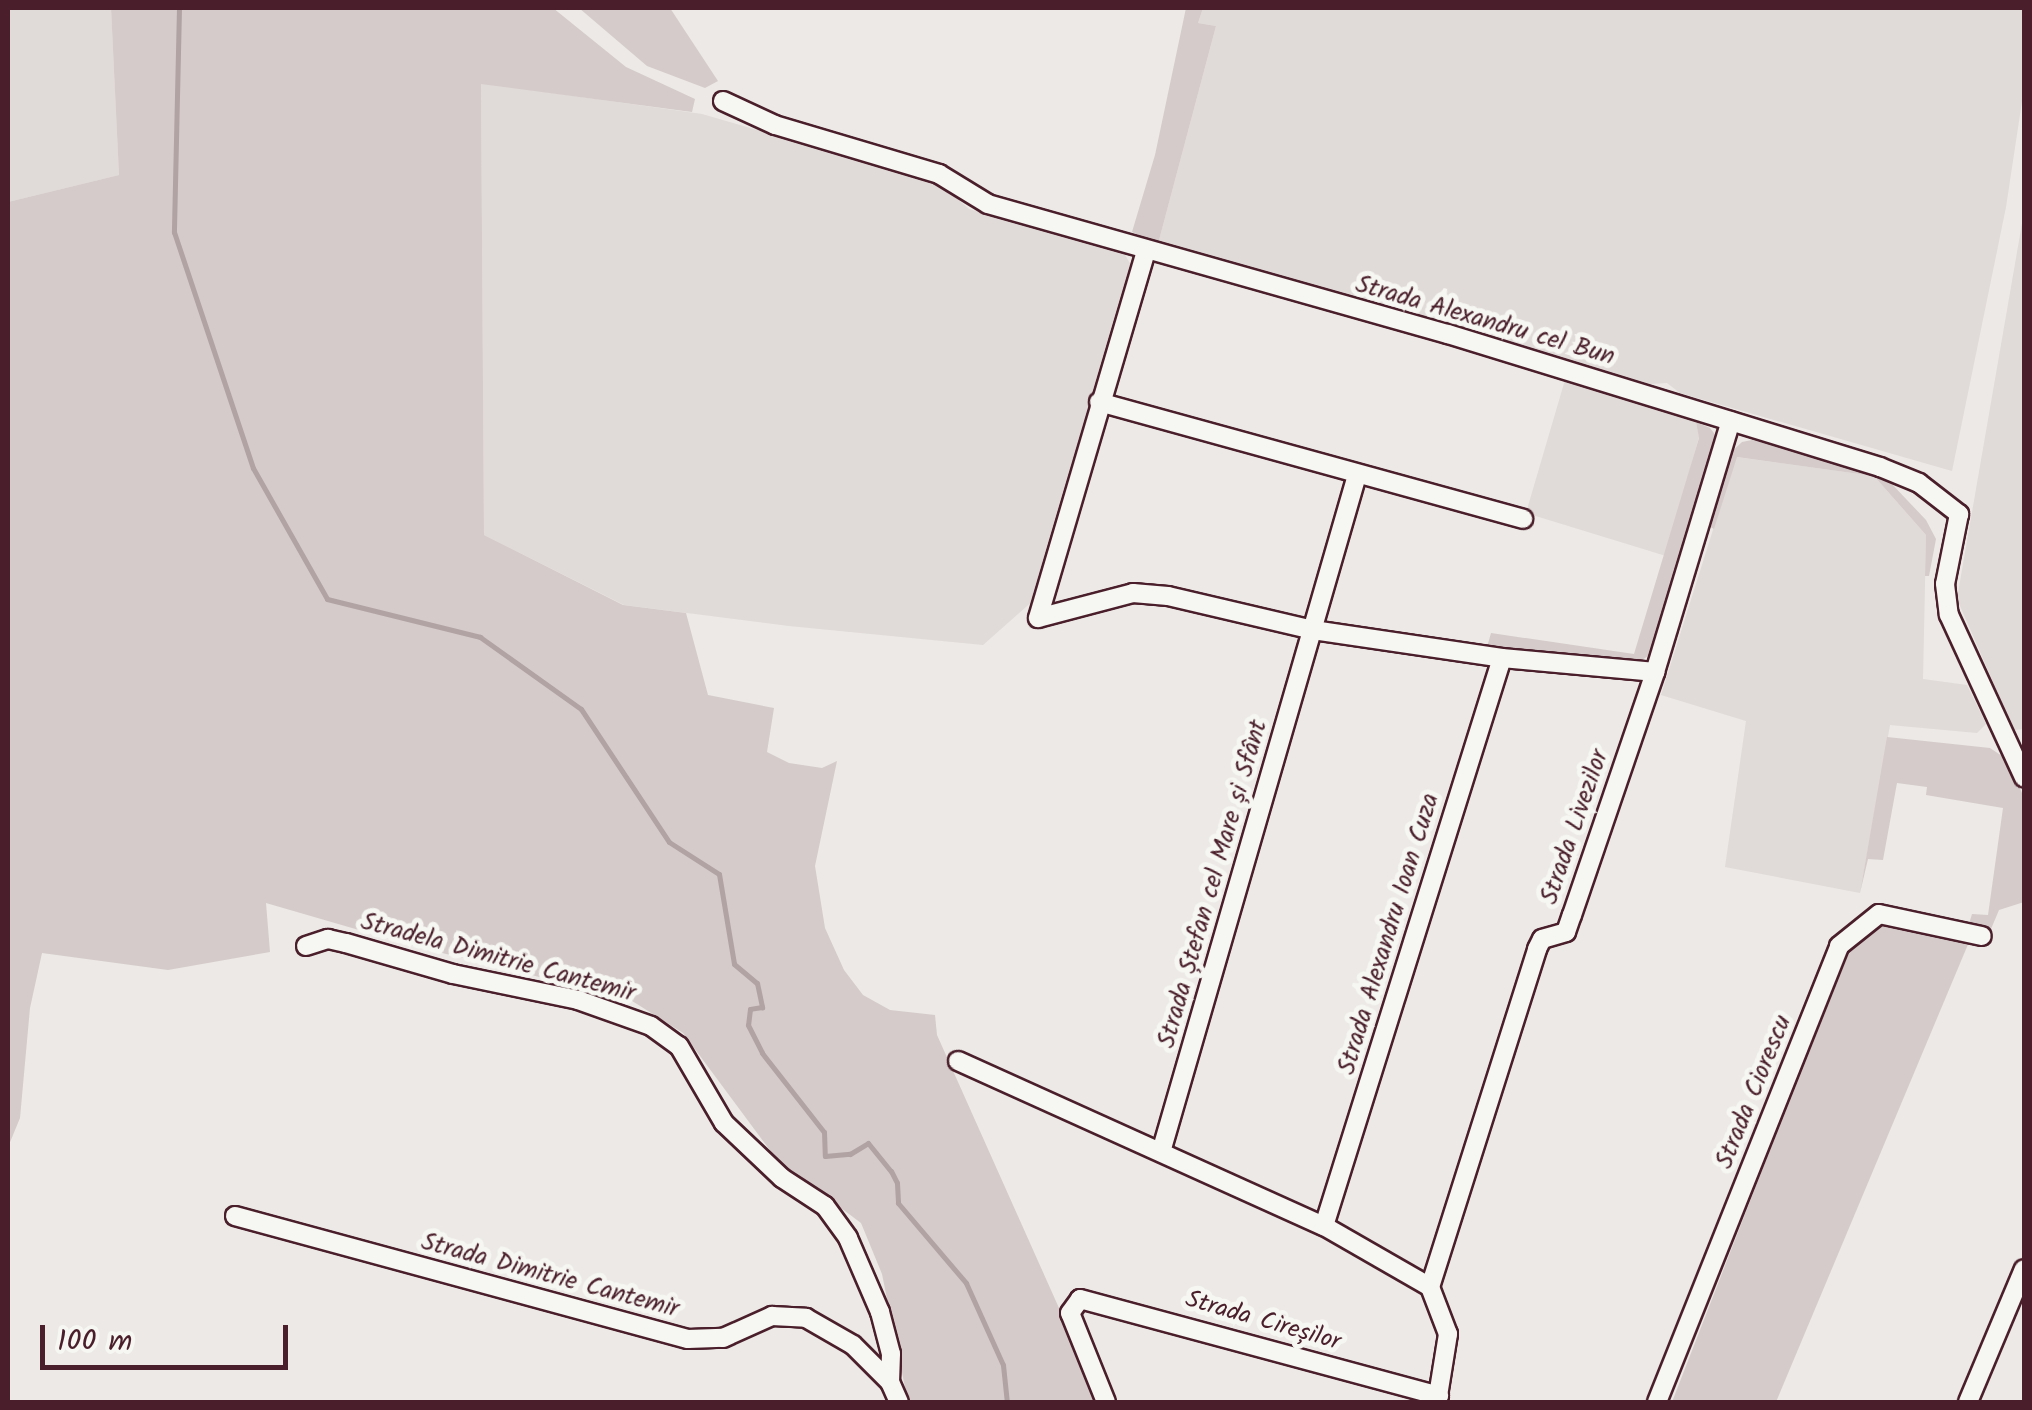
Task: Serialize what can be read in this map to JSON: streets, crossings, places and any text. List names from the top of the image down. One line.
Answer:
{"streets":{"street":["Strada Alexandru cel Bun","Strada Livezilor","Strada Ștefan cel Mare și Sfânt","Strada Alexandru Ioan Cuza","Stradela Dimitrie Cantemir","Strada Ciorescu","Strada Dimitrie Cantemir","Strada Cireșilor"]},"crossings":[["Strada Alexandru cel Bun","Strada Livezilor"],["Stradela Dimitrie Cantemir","Strada Dimitrie Cantemir"]],"scale_bar":"100 m"}
